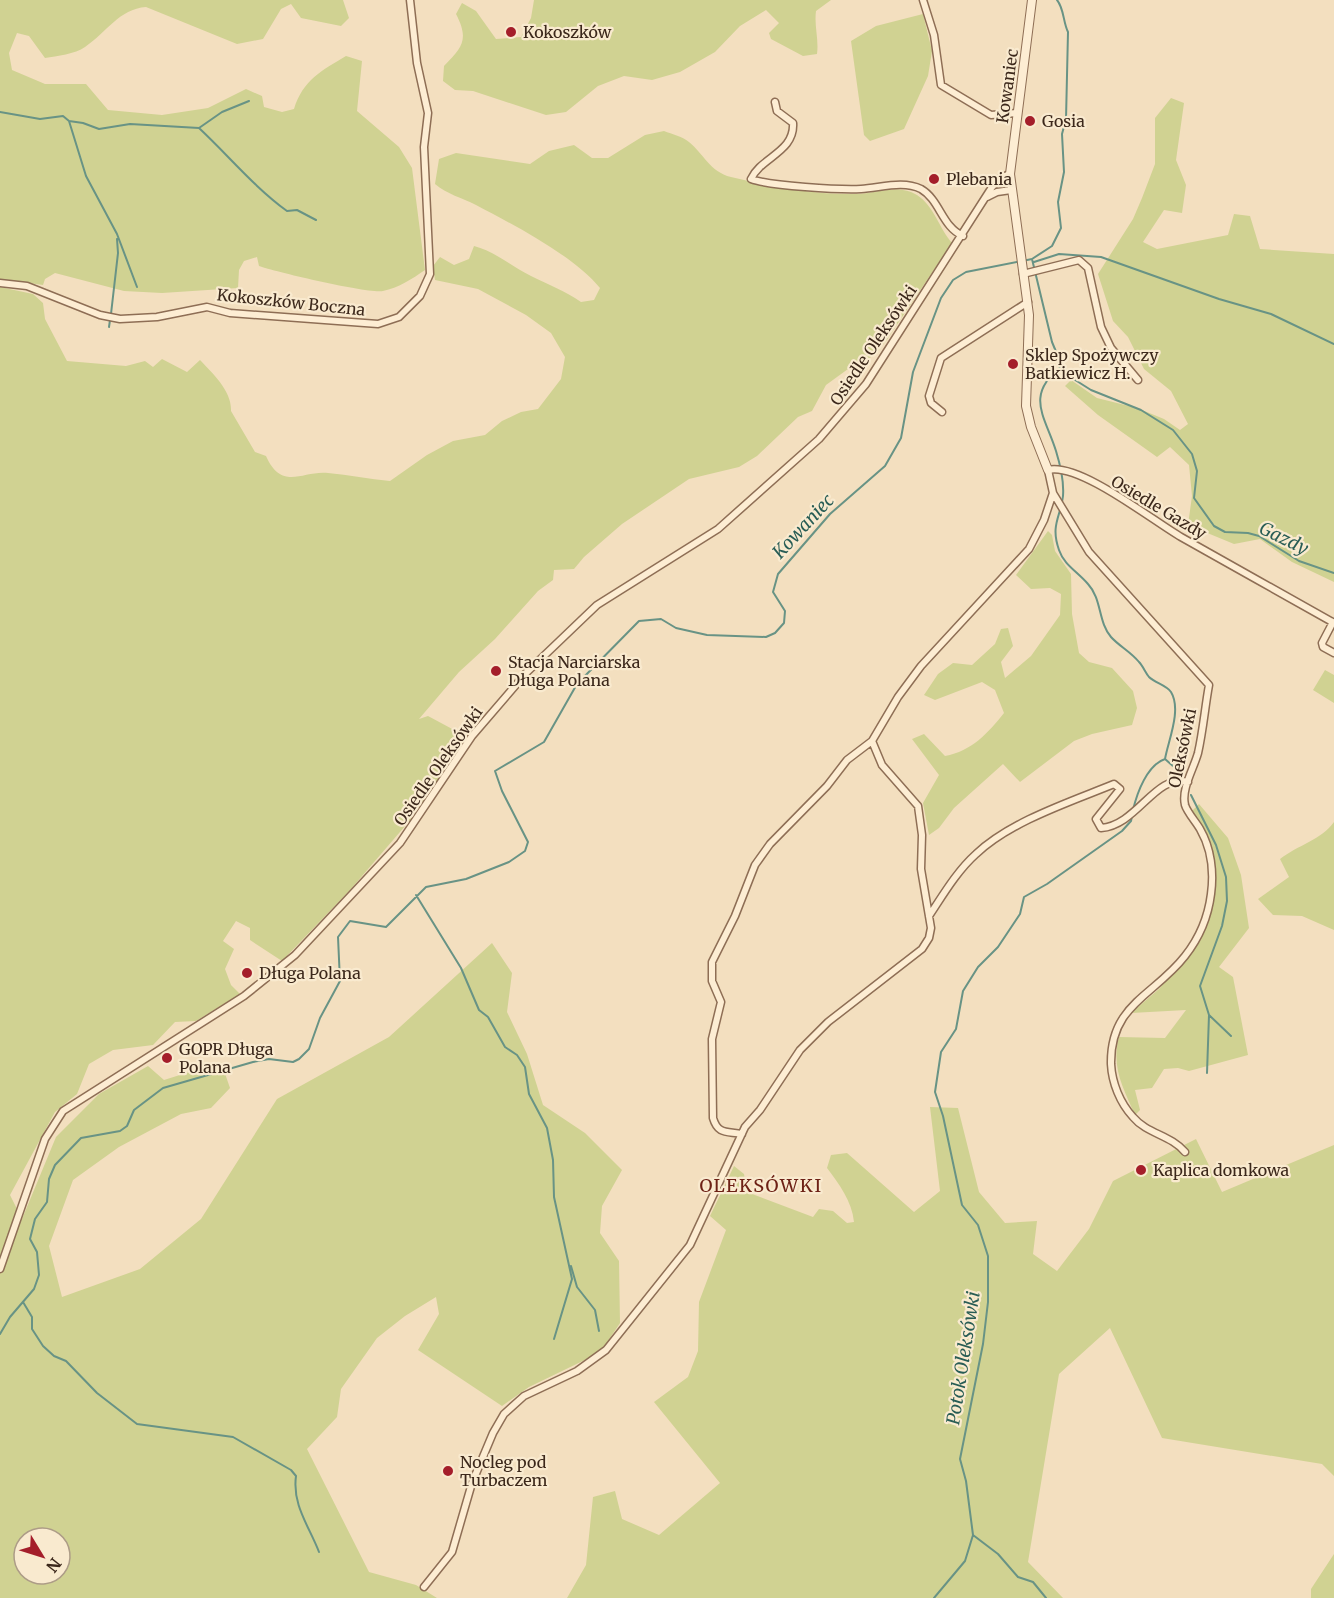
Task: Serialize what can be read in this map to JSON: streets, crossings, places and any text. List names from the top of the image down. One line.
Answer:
{"streets":{"street":["Kowaniec","Kokoszków Boczna","Osiedle Oleksówki","Osiedle Gazdy","Oleksówki"]},"crossings":[["Kowaniec","Osiedle Oleksówki"],["Osiedle Gazdy","Oleksówki"]],"districts":["OLEKSÓWKI"],"water":["Kowaniec","Gazdy","Potok Oleksówki"],"places":["Kokoszków","Gosia","Plebania","Sklep Spożywczy Batkiewicz H.","Stacja Narciarska Długa Polana","Długa Polana","GOPR Długa Polana","Kaplica domkowa","Nocleg pod Turbaczem"],"north":"bottom right"}
